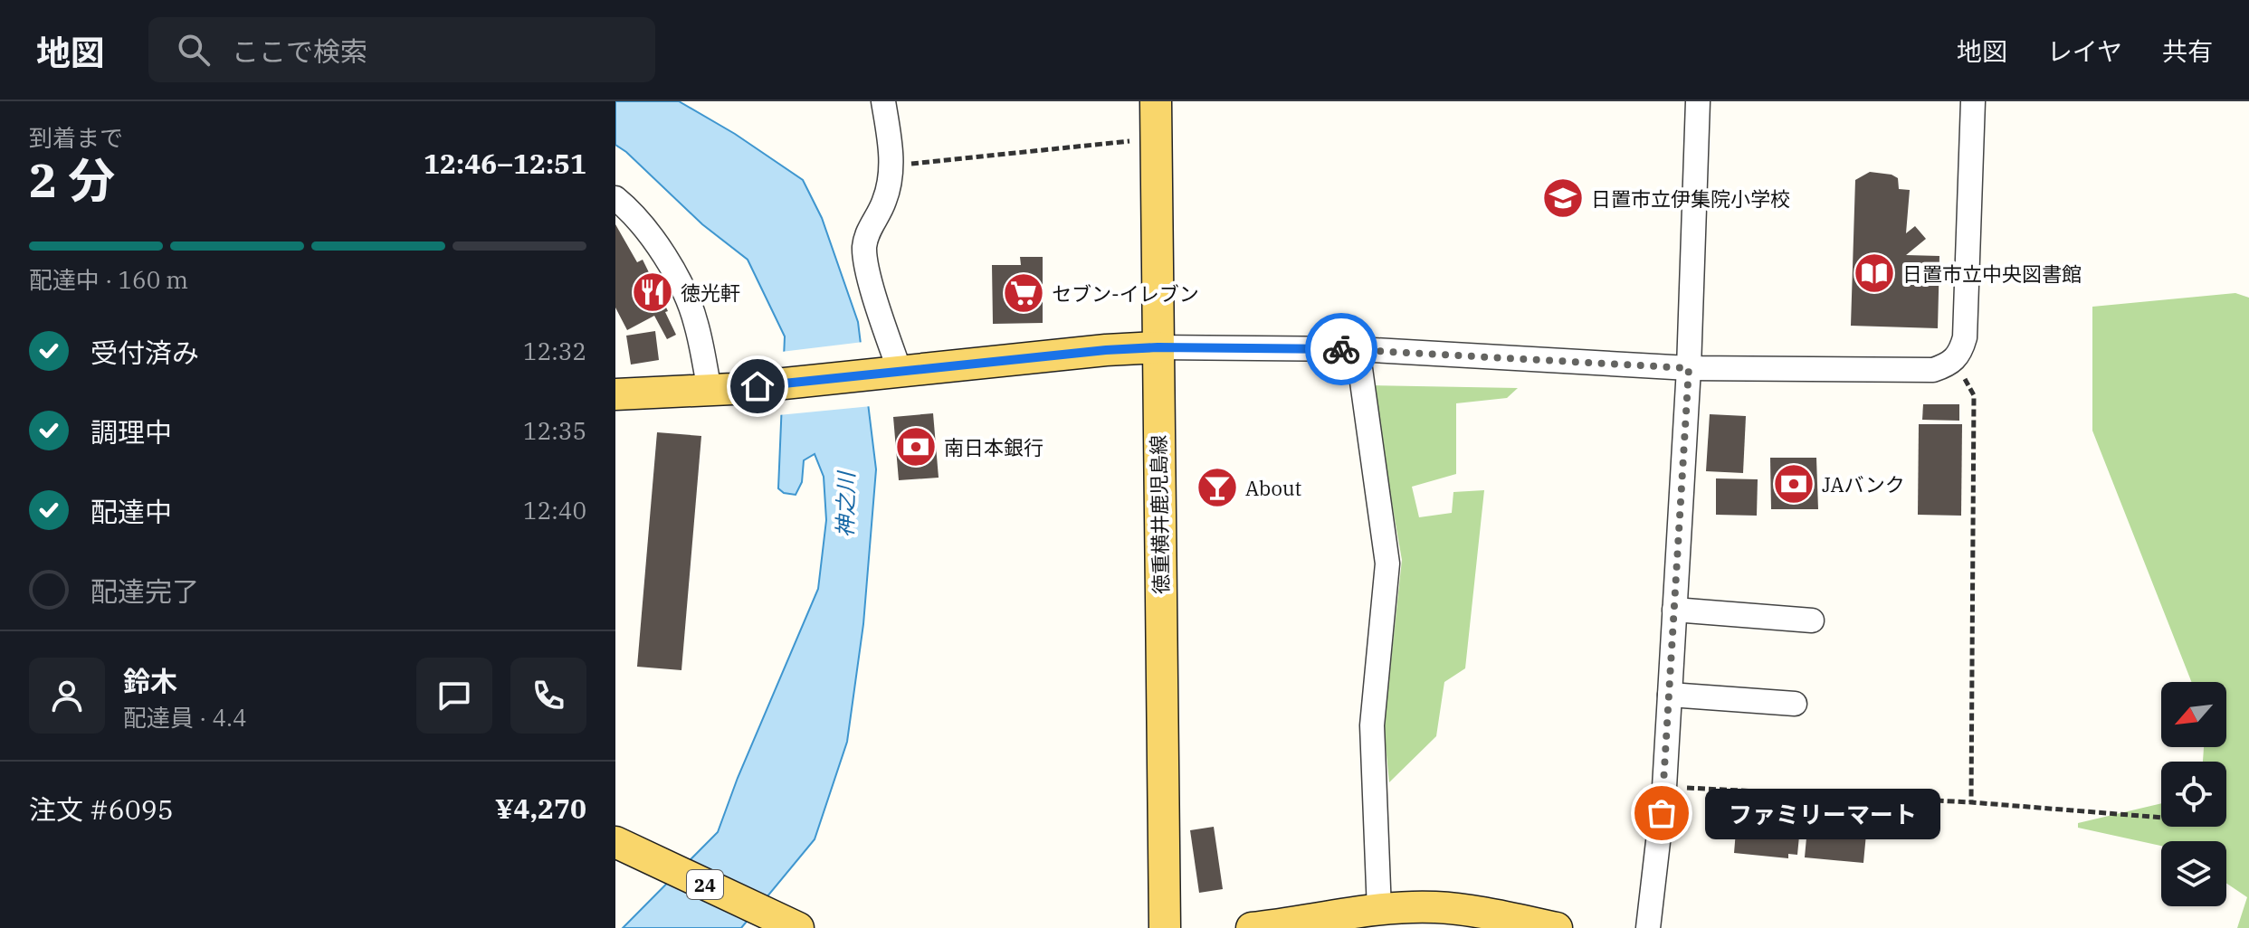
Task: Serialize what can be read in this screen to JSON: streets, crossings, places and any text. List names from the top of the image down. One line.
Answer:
{"streets":{"main road":["徳重横井鹿児島線","24"]},"water":["神之川"],"places":{"school or university":["日置市立伊集院小学校"],"library":["日置市立中央図書館"],"restaurant":["徳光軒"],"supermarket":["セブン-イレブン"],"bank":["南日本銀行","JAバンク"],"bar":["About"],"other":["ファミリーマート"]},"north":"bottom left","page":{"header":"地図","search":"ここで検索","nav":["地図","レイヤ","共有"],"heading":["2 分","到着まで","12:46–12:51"],"panel":["鈴木","配達員 · 4.4","注文 #6095","¥4,270"],"bar":"配達中 · 160 m","list":[["受付済み","12:32"],["調理中","12:35"],["配達中","12:40"],"配達完了"],"bubble":"ファミリーマート"}}
